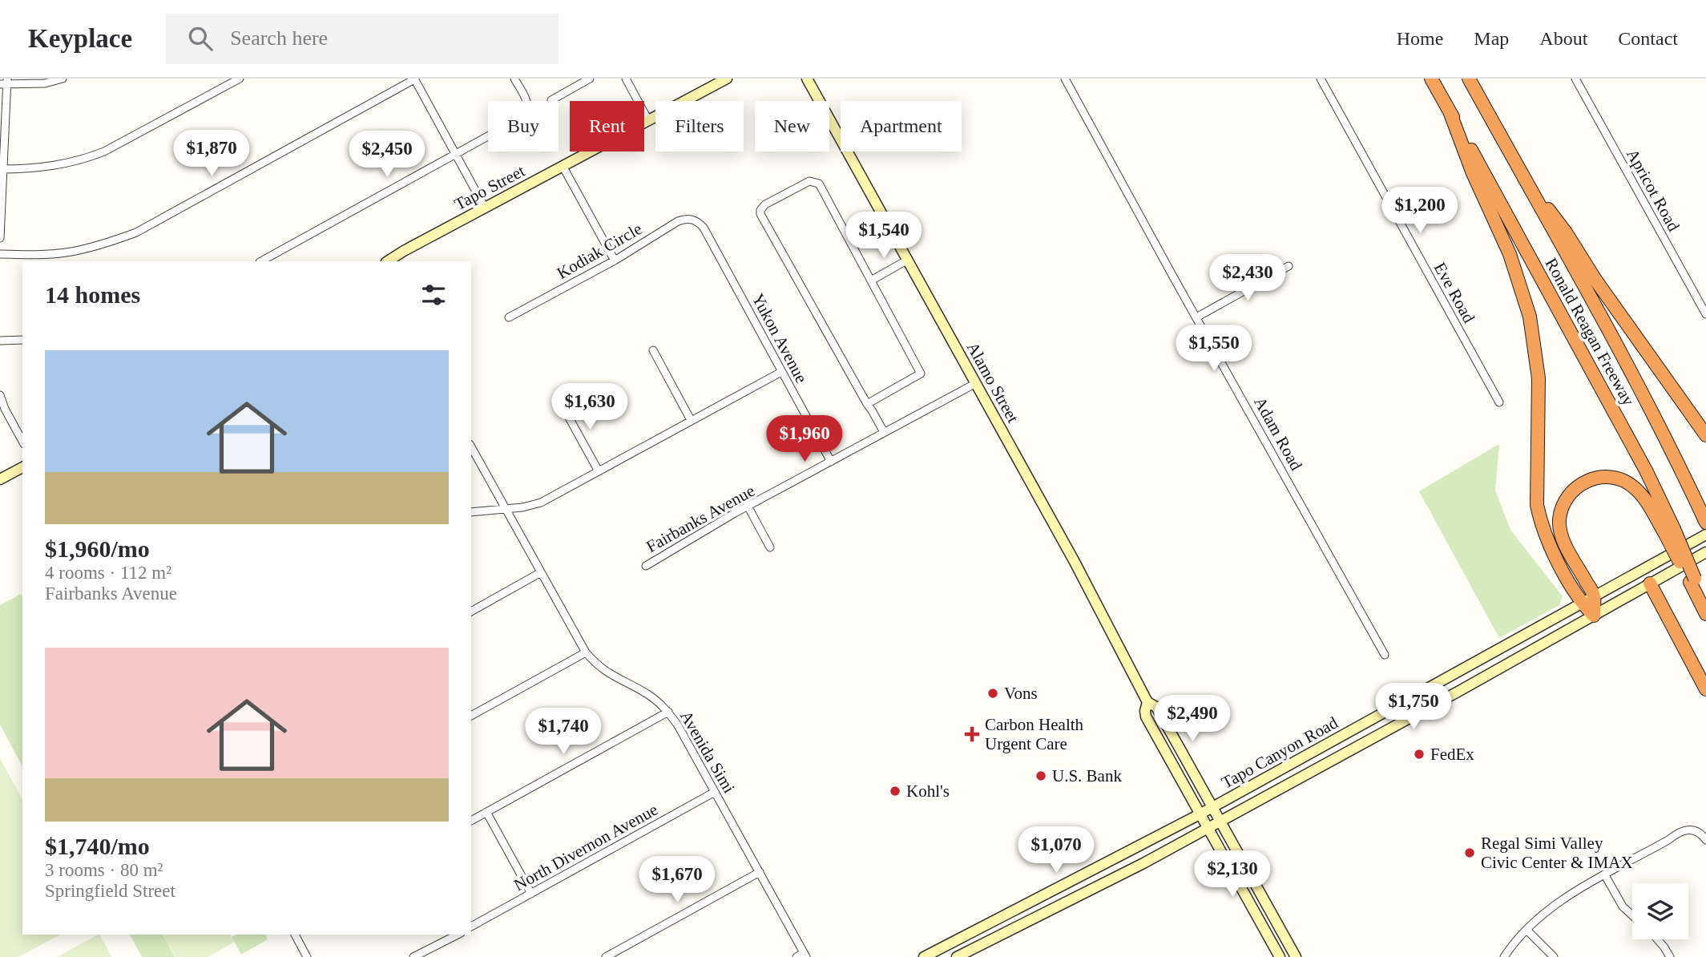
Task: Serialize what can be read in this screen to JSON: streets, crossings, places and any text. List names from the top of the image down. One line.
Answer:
{"streets":{"highway":["Ronald Reagan Freeway"],"main road":["Tapo Street","Alamo Street","Tapo Canyon Road"],"street":["Apricot Road","Kodiak Circle","Eve Road","Yukon Avenue","Adam Road","Fairbanks Avenue","Avenida Simi","North Divernon Avenue"]},"crossings":[["Kodiak Circle","Yukon Avenue"],["Yukon Avenue","Fairbanks Avenue"],["Alamo Street","Fairbanks Avenue"],["Alamo Street","Tapo Canyon Road"],["Avenida Simi","North Divernon Avenue"]],"places":{"other":["Vons","FedEx","U.S. Bank","Kohl's","Regal Simi Valley Civic Center & IMAX"],"health":["Carbon Health Urgent Care"]},"page":{"header":"Keyplace","search":"Search here","nav":["Home","Map","About","Contact"],"chip":["Buy","Rent","Filters","New","Apartment"],"price":["$1,870","$2,450","$1,200","$1,540","$2,430","$1,550","$1,630","$1,960","$1,750","$2,490","$1,740","$1,070","$2,130","$1,670"],"heading":"14 homes","list":[{"name":"$1,960/mo","note":"4 rooms · 112 m² · Fairbanks Avenue"},{"name":"$1,740/mo","note":"3 rooms · 80 m² · Springfield Street"}]}}
